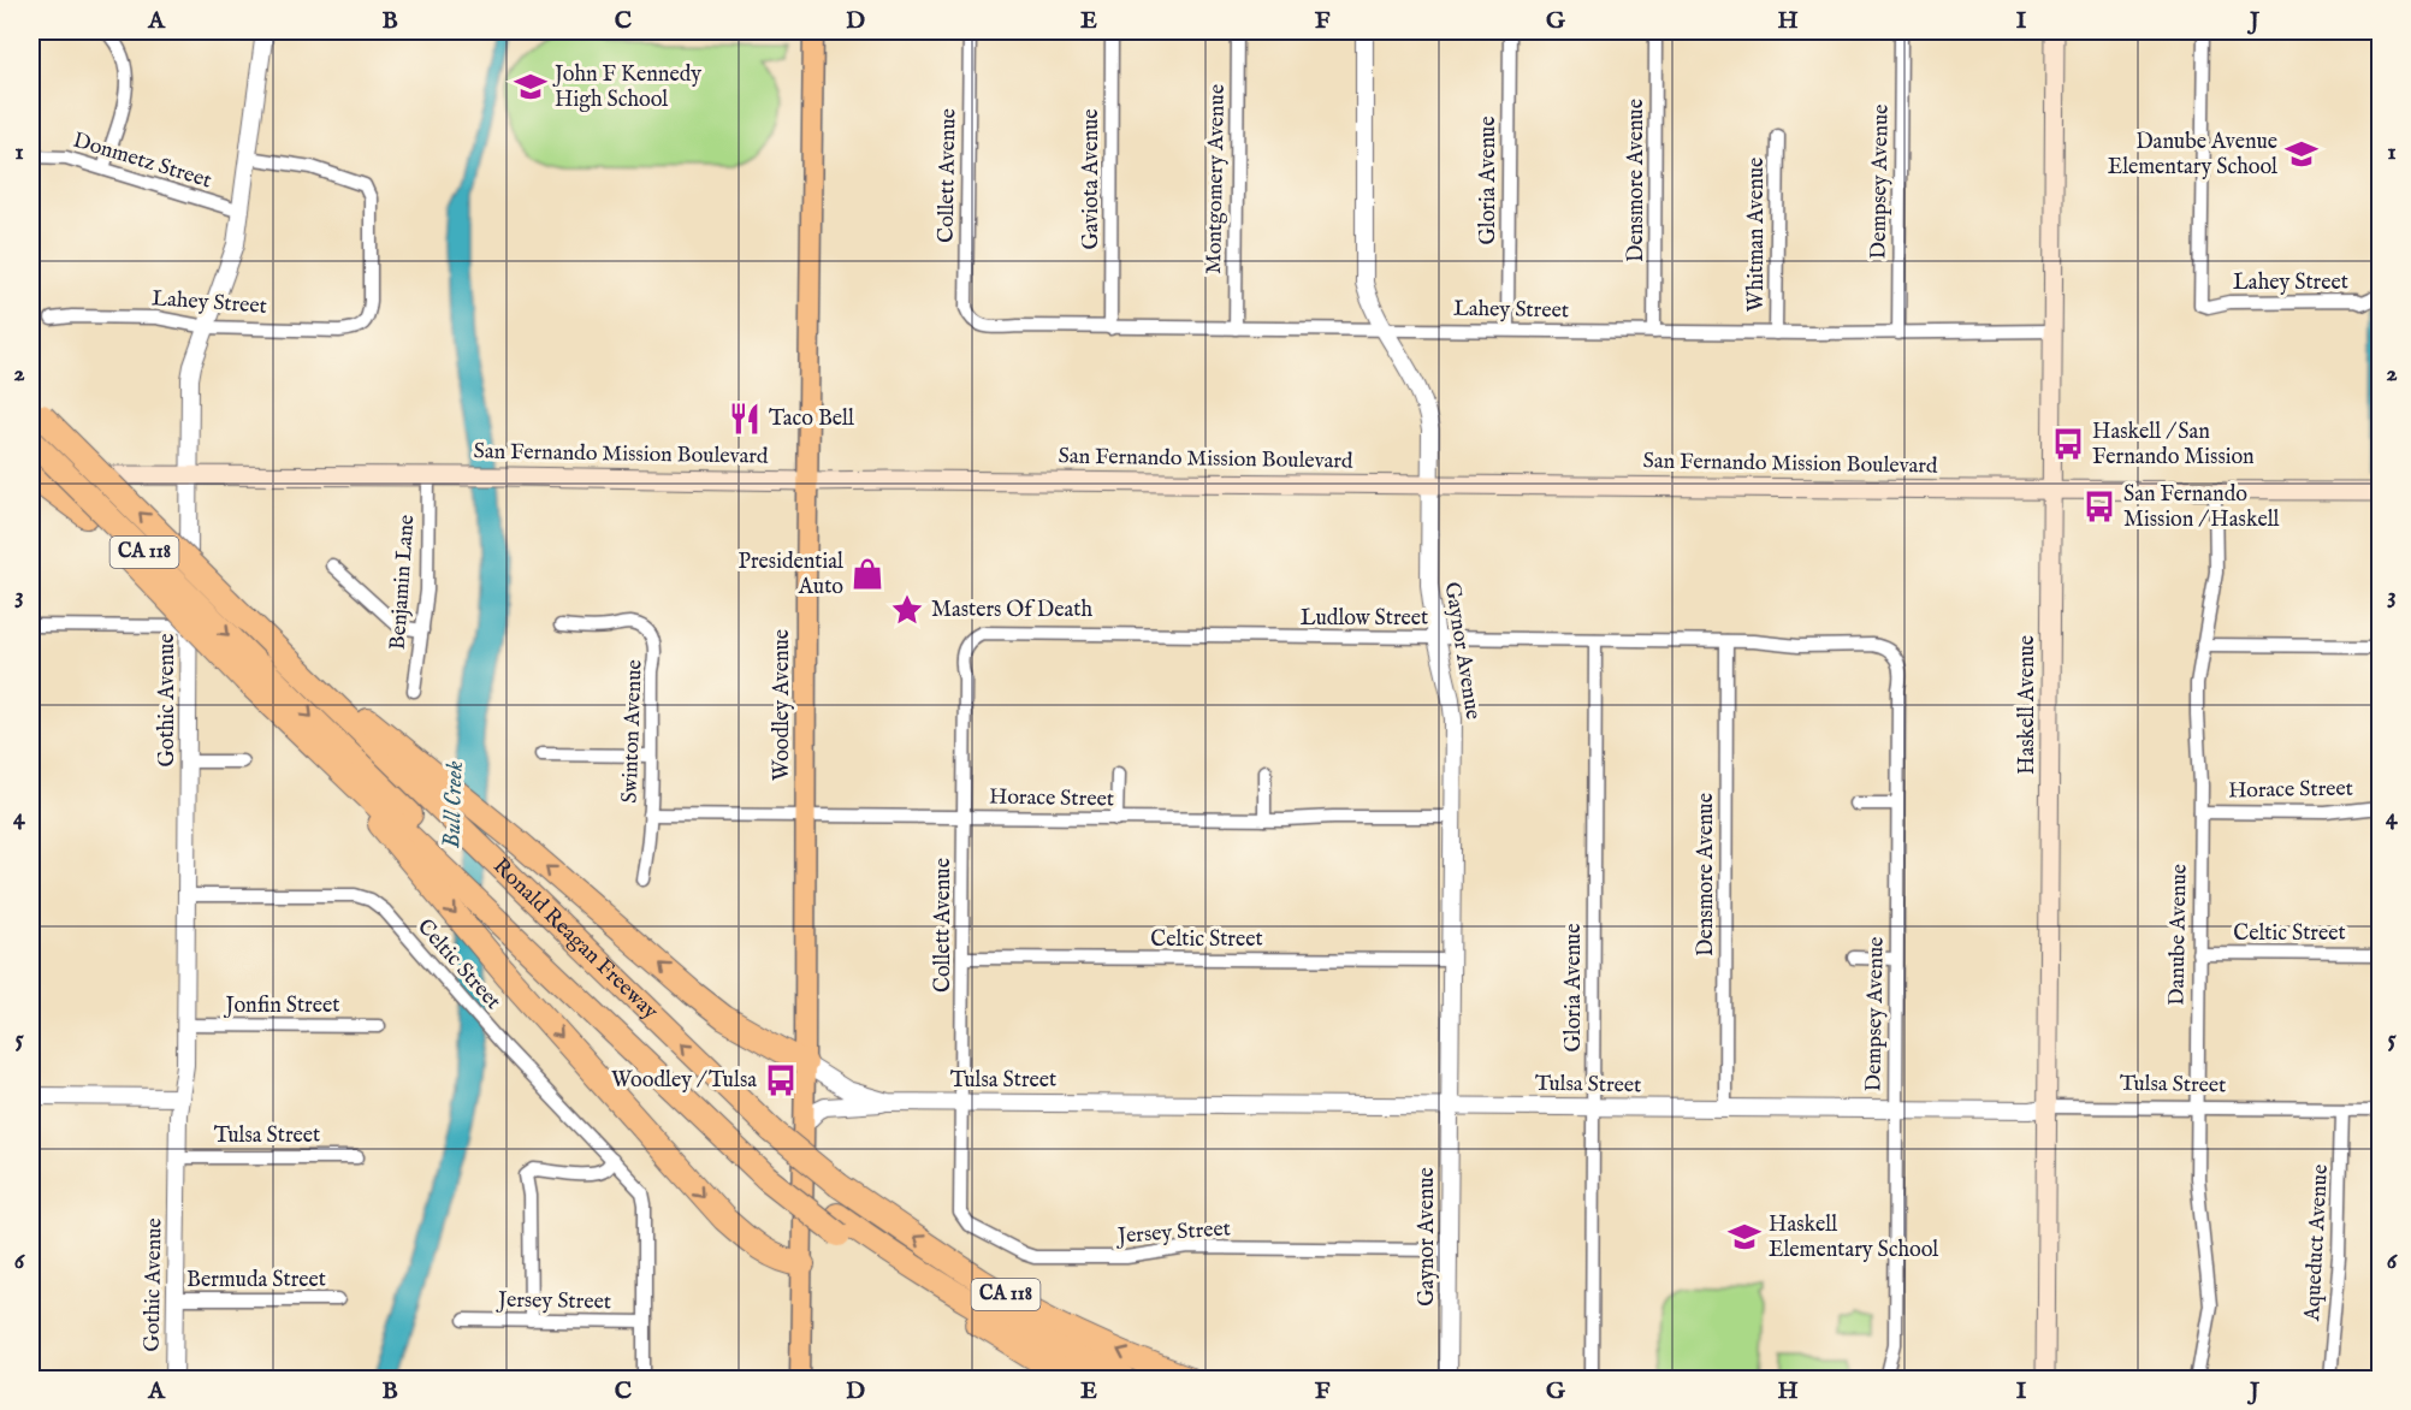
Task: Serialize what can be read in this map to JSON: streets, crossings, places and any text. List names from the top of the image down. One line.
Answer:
{"streets":{"highway":["CA 118","Ronald Reagan Freeway"],"main road":["San Fernando Mission Boulevard","Woodley Avenue","Haskell Avenue"],"street":["Donmetz Street","Collett Avenue","Gaviota Avenue","Montgomery Avenue","Gloria Avenue","Densmore Avenue","Dempsey Avenue","Whitman Avenue","Lahey Street","Benjamin Lane","Ludlow Street","Gaynor Avenue","Gothic Avenue","Swinton Avenue","Horace Street","Celtic Street","Danube Avenue","Jonfin Street","Tulsa Street","Jersey Street","Aqueduct Avenue","Bermuda Street"]},"crossings":[["Donmetz Street","Gothic Avenue"],["Collett Avenue","Lahey Street"],["Collett Avenue","Ludlow Street"],["Collett Avenue","Horace Street"],["Collett Avenue","Celtic Street"],["Collett Avenue","Tulsa Street"],["Collett Avenue","Jersey Street"],["Gaviota Avenue","Lahey Street"],["Montgomery Avenue","Lahey Street"],["Gloria Avenue","Lahey Street"],["Gloria Avenue","Ludlow Street"],["Gloria Avenue","Tulsa Street"],["Densmore Avenue","Lahey Street"],["Densmore Avenue","Ludlow Street"],["Densmore Avenue","Tulsa Street"],["Dempsey Avenue","Lahey Street"],["Dempsey Avenue","Ludlow Street"],["Dempsey Avenue","Tulsa Street"],["Whitman Avenue","Lahey Street"],["Lahey Street","Gaynor Avenue"],["Lahey Street","Gothic Avenue"],["Lahey Street","Haskell Avenue"],["San Fernando Mission Boulevard","Benjamin Lane"],["San Fernando Mission Boulevard","Gaynor Avenue"],["San Fernando Mission Boulevard","Gothic Avenue"],["San Fernando Mission Boulevard","Woodley Avenue"],["San Fernando Mission Boulevard","Haskell Avenue"],["San Fernando Mission Boulevard","Danube Avenue"],["CA 118","Ronald Reagan Freeway"],["Ludlow Street","Gaynor Avenue"],["Gaynor Avenue","Horace Street"],["Gaynor Avenue","Celtic Street"],["Gaynor Avenue","Tulsa Street"],["Gaynor Avenue","Jersey Street"],["Gothic Avenue","Celtic Street"],["Gothic Avenue","Jonfin Street"],["Gothic Avenue","Tulsa Street"],["Gothic Avenue","Bermuda Street"],["Woodley Avenue","Horace Street"],["Woodley Avenue","Tulsa Street"],["Haskell Avenue","Tulsa Street"],["Swinton Avenue","Horace Street"],["Horace Street","Danube Avenue"],["Celtic Street","Danube Avenue"],["Celtic Street","Jersey Street"],["Danube Avenue","Tulsa Street"],["Tulsa Street","Aqueduct Avenue"]],"water":["Bull Creek"],"places":{"school or university":["John F Kennedy High School","Danube Avenue Elementary School","Haskell Elementary School"],"restaurant":["Taco Bell"],"bus stop":["Haskell / San Fernando Mission","San Fernando Mission / Haskell","Woodley / Tulsa"],"shop":["Presidential Auto"],"place":["Masters Of Death"]},"grid":{"columns":["A","B","C","D","E","F","G","H","I","J"],"rows":["1","2","3","4","5","6"]}}
